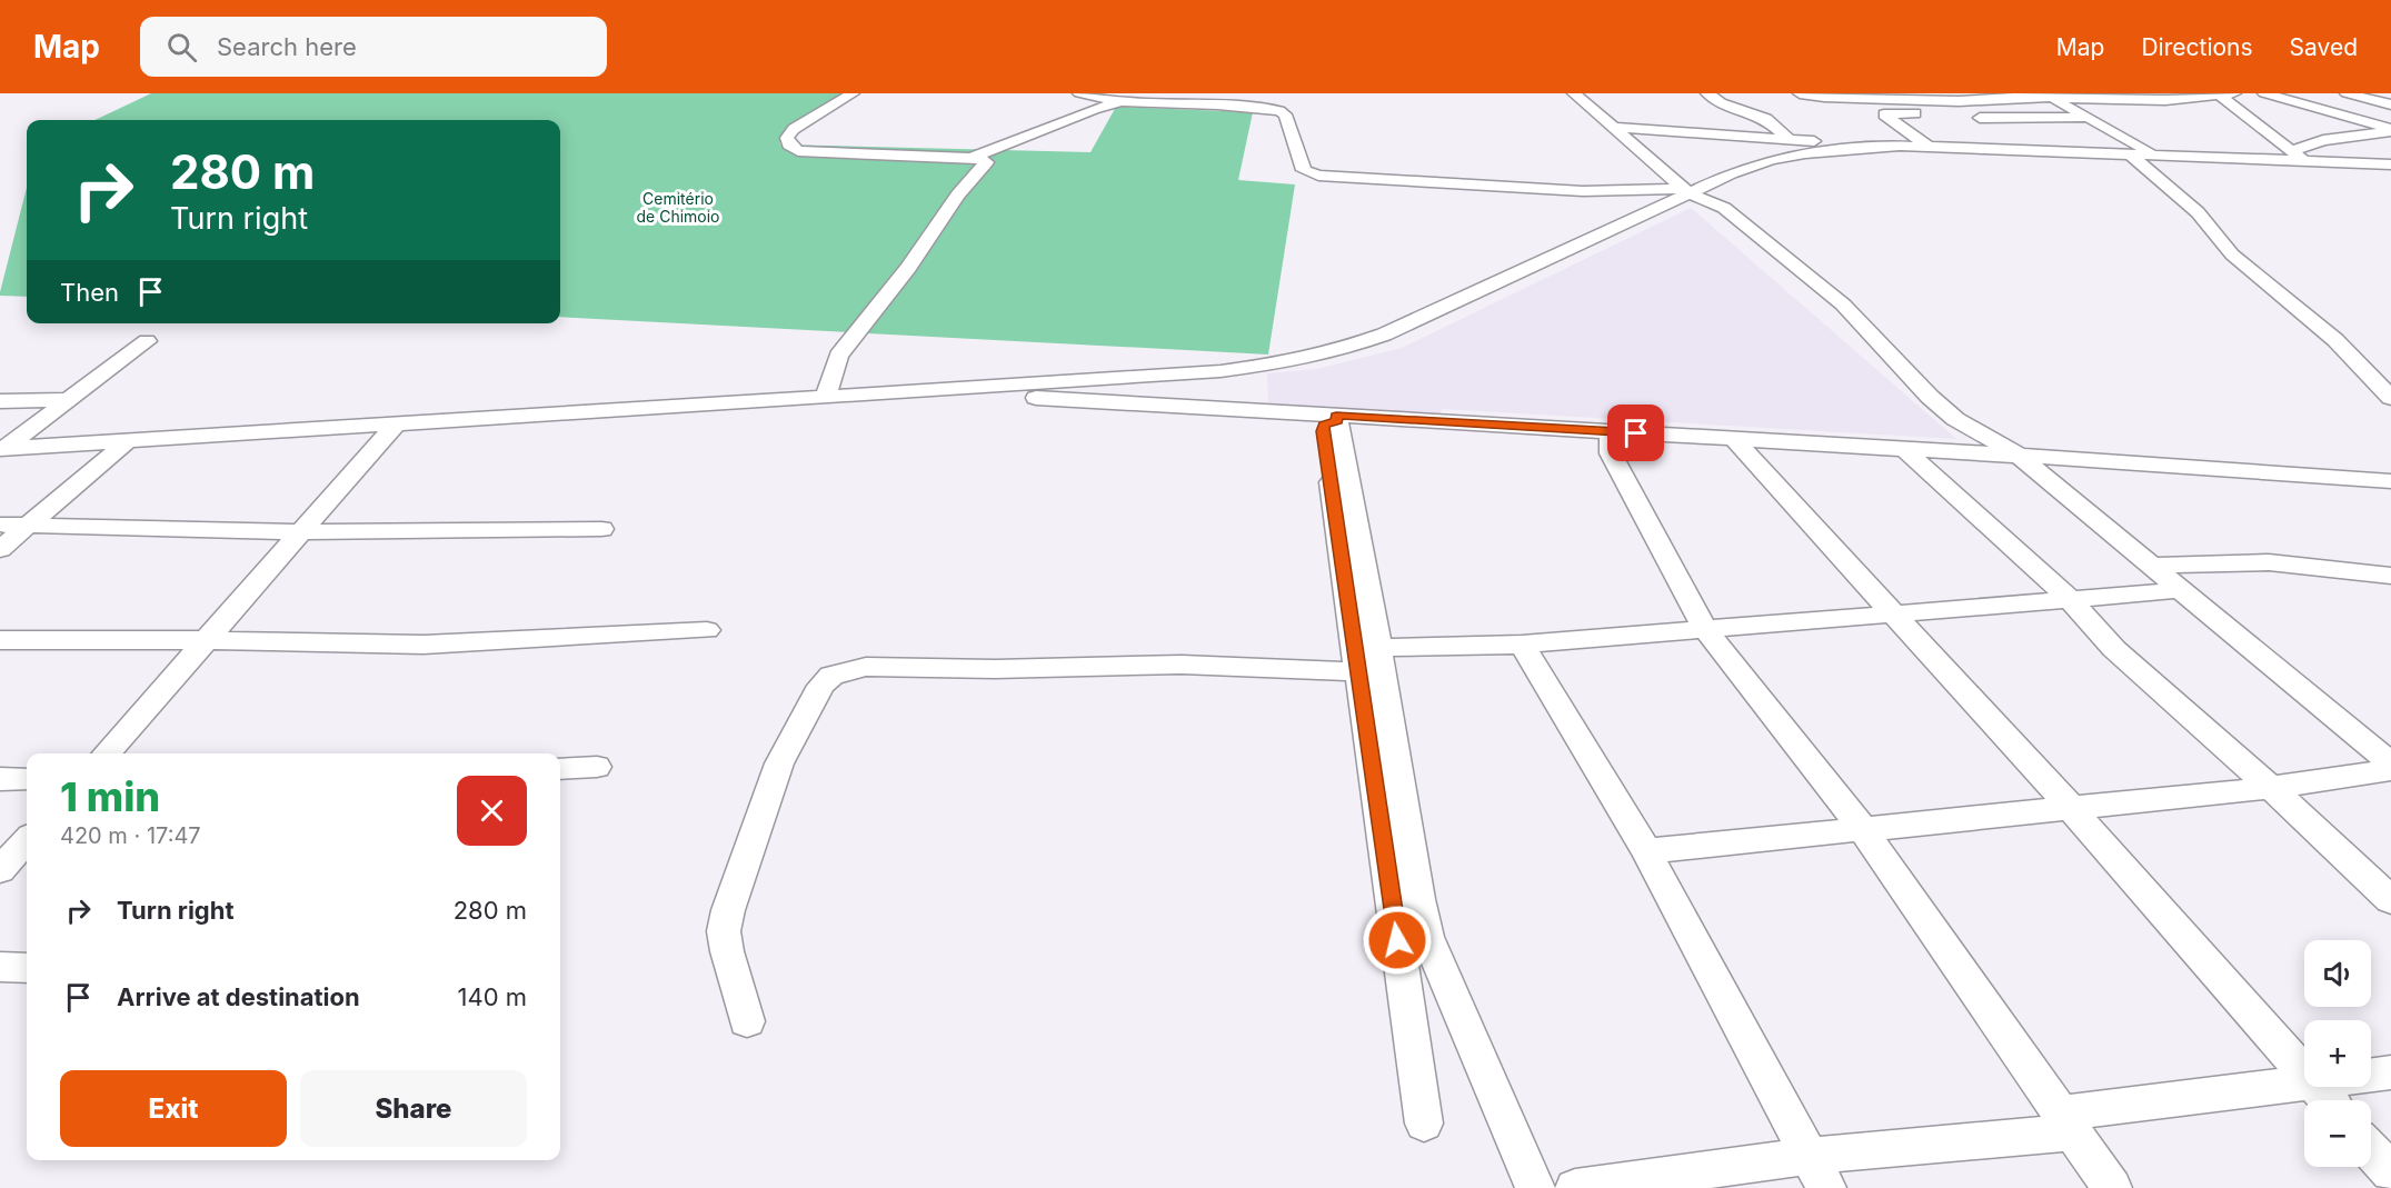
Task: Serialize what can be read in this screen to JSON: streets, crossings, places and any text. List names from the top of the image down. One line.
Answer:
{"parks":["Cemitério de Chimoio"],"page":{"header":"Map","search":"Search here","nav":["Map","Directions","Saved"],"turn":["280 m","Turn right"],"then":"Then","heading":["1 min","420 m · 17:47"],"list":[{"name":"Turn right","value":"280 m"},{"name":"Arrive at destination","value":"140 m"}],"map_buttons":["+","−"],"buttons":["Exit","Share"]}}
